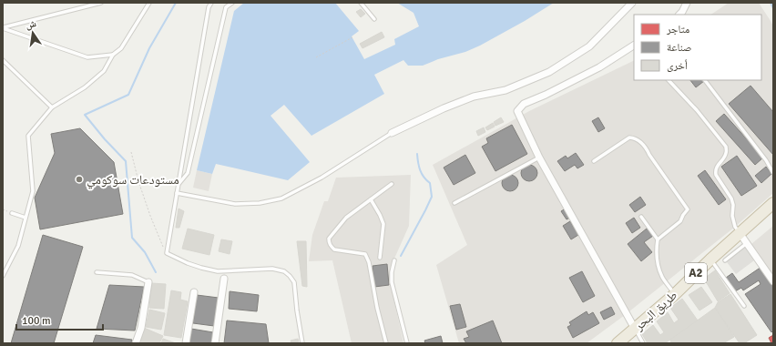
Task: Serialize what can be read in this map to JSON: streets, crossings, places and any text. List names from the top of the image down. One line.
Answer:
{"streets":{"highway":["A2","طريق البحر"]},"places":["مستودعات سوكومي"],"legend":["متاجر","صناعة","أخرى"],"scale_bar":"100 m","north":"top"}
